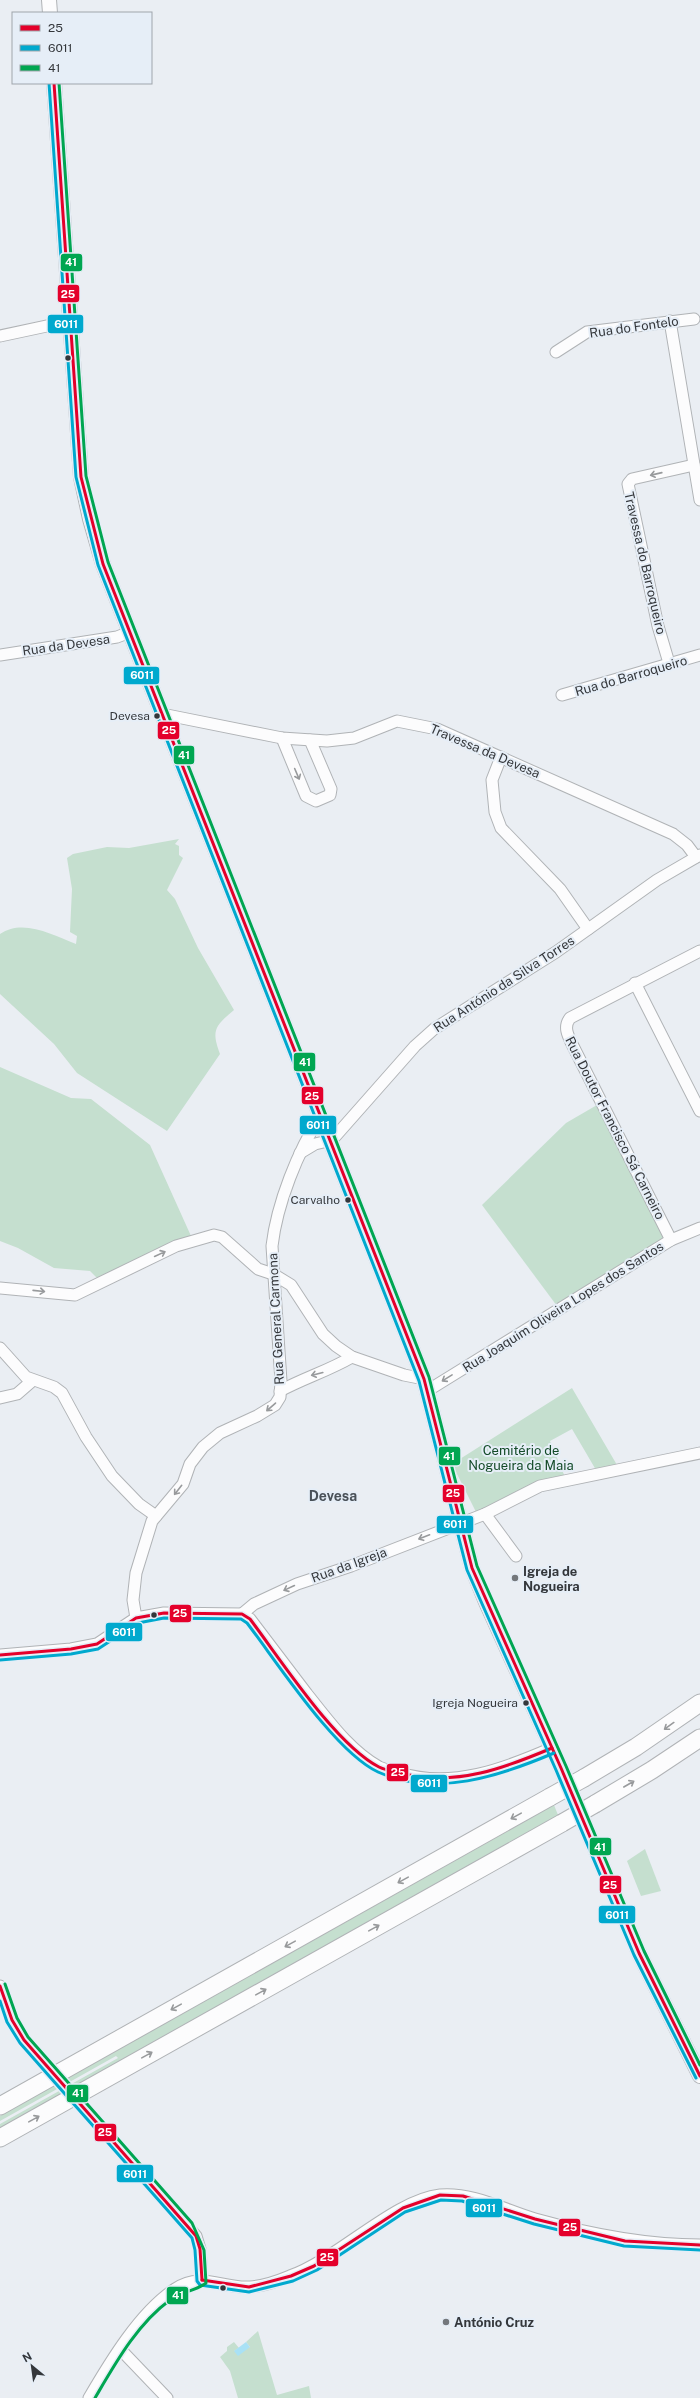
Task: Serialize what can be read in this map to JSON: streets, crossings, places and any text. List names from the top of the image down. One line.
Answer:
{"streets":{"street":["Rua do Fontelo","Travessa do Barroqueiro","Rua da Devesa","Rua do Barroqueiro","Travessa da Devesa","Rua António da Silva Torres","Rua Doutor Francisco Sá Carneiro","Rua Joaquim Oliveira Lopes dos Santos","Rua General Carmona","Rua da Igreja"]},"crossings":[["Travessa do Barroqueiro","Rua do Barroqueiro"],["Travessa da Devesa","Rua António da Silva Torres"],["Rua Doutor Francisco Sá Carneiro","Rua Joaquim Oliveira Lopes dos Santos"]],"one_way":["Rua Joaquim Oliveira Lopes dos Santos","Rua da Igreja"],"districts":["Devesa"],"parks":["Cemitério de Nogueira da Maia"],"places":["Devesa","Carvalho","Igreja de Nogueira","Igreja Nogueira","António Cruz"],"lines":["transit line 25","transit line 6011","transit line 41"],"legend":["25","6011","41"],"north":"top left"}
